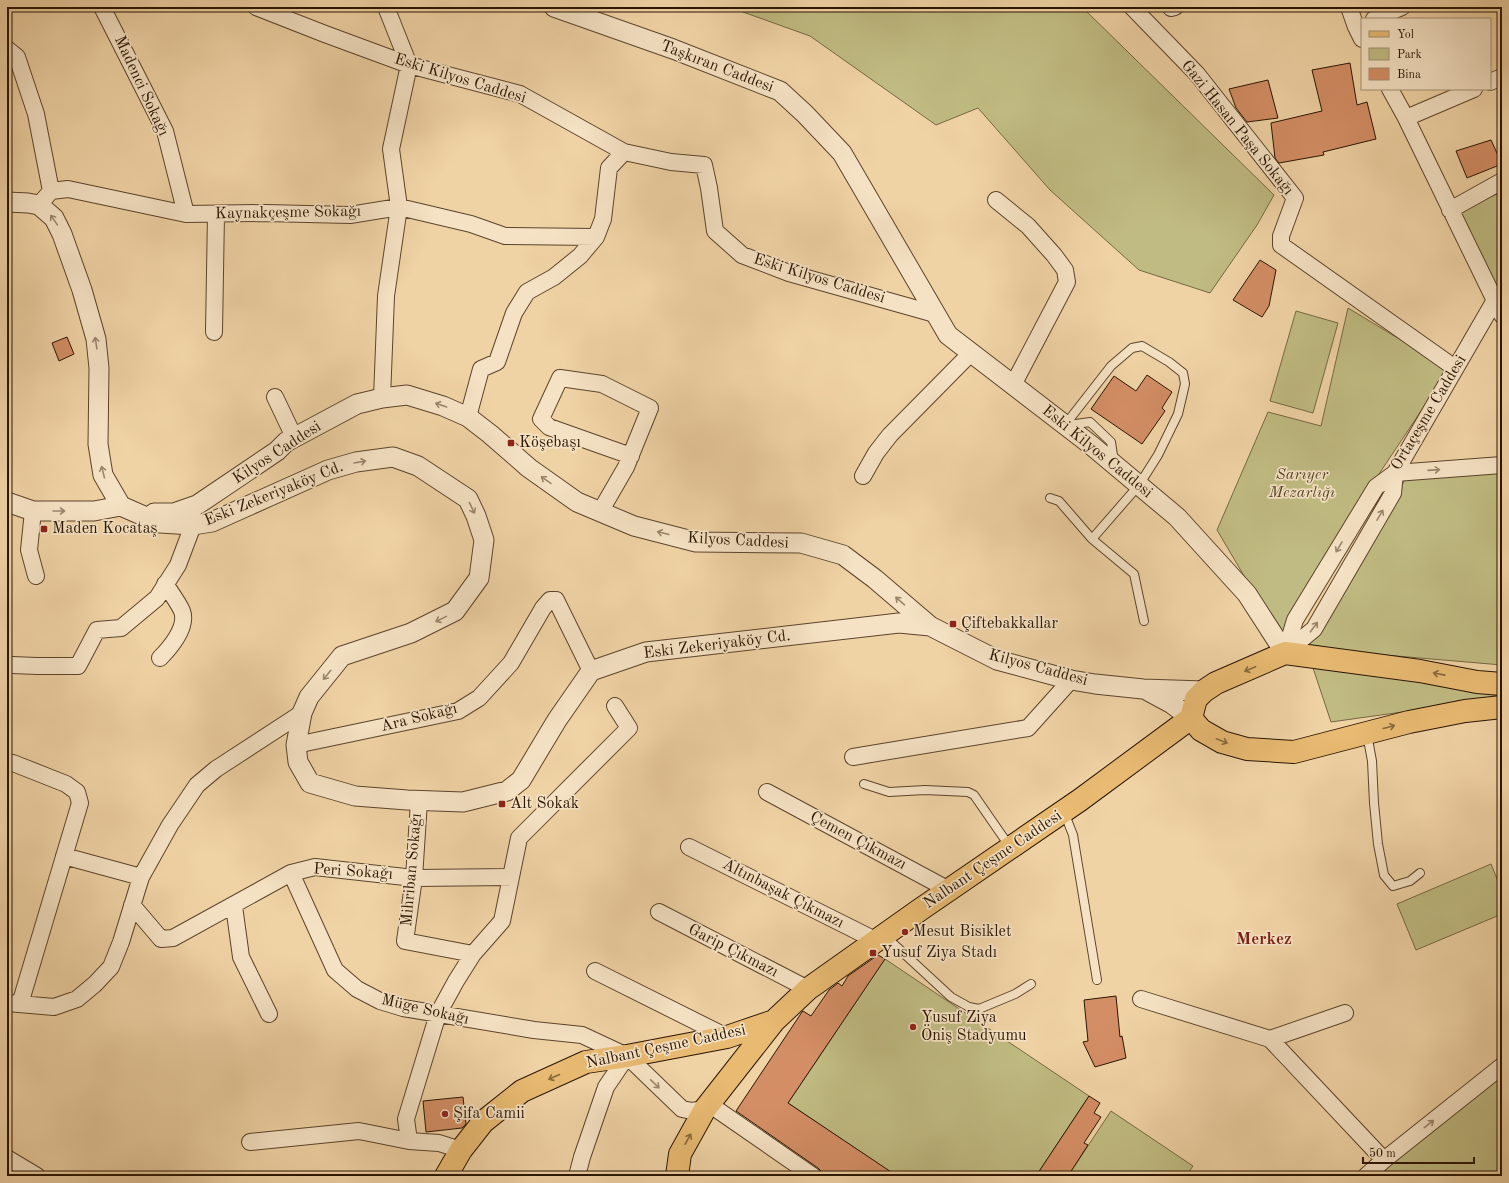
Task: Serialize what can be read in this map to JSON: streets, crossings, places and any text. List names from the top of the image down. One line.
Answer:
{"streets":{"main road":["Nalbant Çeşme Caddesi"],"street":["Taşkıran Caddesi","Eski Kilyos Caddesi","Madenci Sokağı","Gazi Hasan Paşa Sokağı","Kaynakçeşme Sokağı","Ortaçeşme Caddesi","Kilyos Caddesi","Eski Zekeriyaköy Cd.","Ara Sokağı","Çemen Çıkmazı","Mihriban Sokağı","Peri Sokağı","Altınbaşak Çıkmazı","Garip Çıkmazı","Müge Sokağı"]},"crossings":[["Taşkıran Caddesi","Eski Kilyos Caddesi"],["Eski Kilyos Caddesi","Ortaçeşme Caddesi"],["Madenci Sokağı","Kaynakçeşme Sokağı"],["Gazi Hasan Paşa Sokağı","Ortaçeşme Caddesi"],["Kilyos Caddesi","Eski Zekeriyaköy Cd."],["Eski Zekeriyaköy Cd.","Ara Sokağı"],["Eski Zekeriyaköy Cd.","Mihriban Sokağı"],["Çemen Çıkmazı","Nalbant Çeşme Caddesi"],["Nalbant Çeşme Caddesi","Altınbaşak Çıkmazı"],["Nalbant Çeşme Caddesi","Garip Çıkmazı"],["Nalbant Çeşme Caddesi","Müge Sokağı"],["Mihriban Sokağı","Peri Sokağı"],["Peri Sokağı","Müge Sokağı"]],"one_way":["Kilyos Caddesi"],"districts":["Merkez"],"parks":["Sarıyer Mezarlığı"],"places":{"transit":["Köşebaşı","Maden Kocataş","Çiftebakkallar","Alt Sokak","Yusuf Ziya Stadı"],"other":["Mesut Bisiklet","Yusuf Ziya Öniş Stadyumu","Şifa Camii"]},"legend":["Yol","Park","Bina"],"scale_bar":"50 m"}
